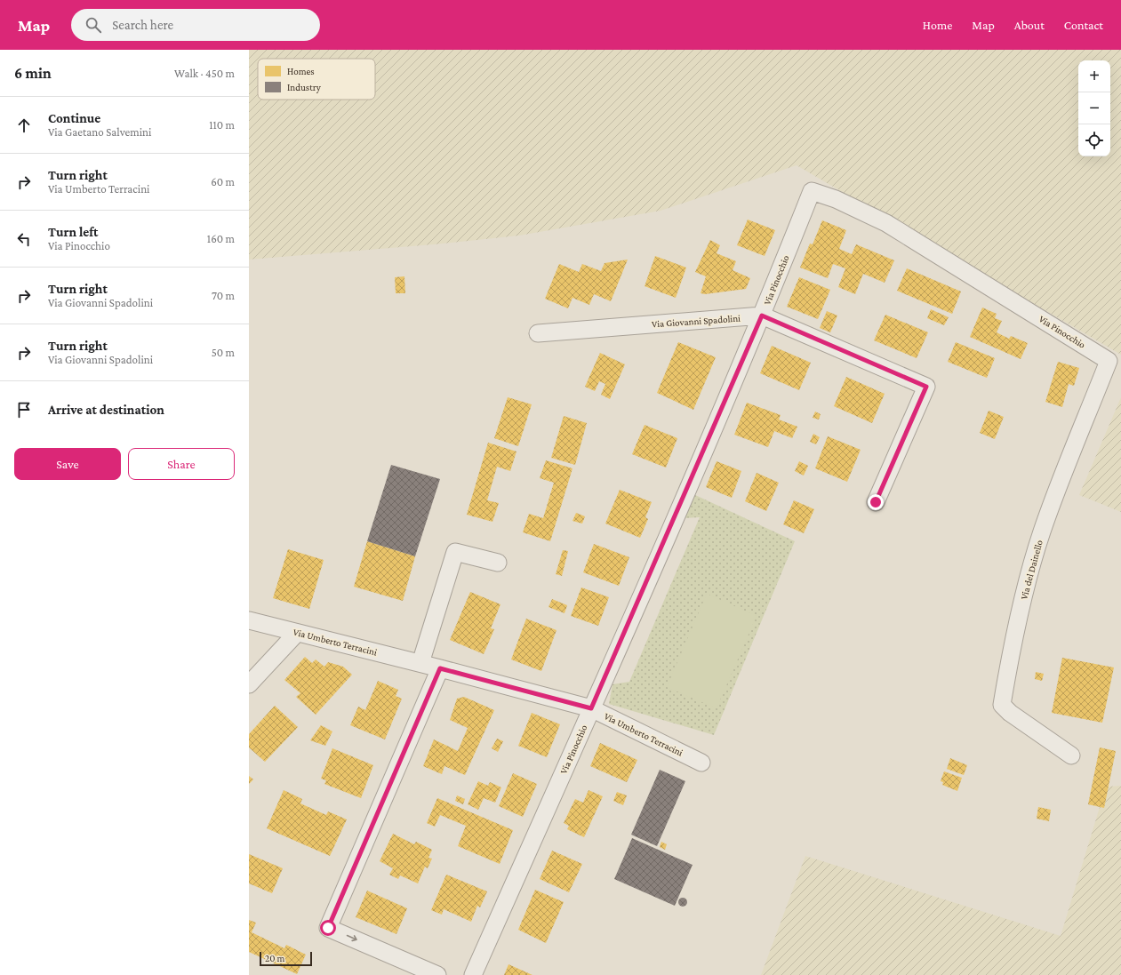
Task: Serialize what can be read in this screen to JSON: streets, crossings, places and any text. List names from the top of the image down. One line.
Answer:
{"streets":{"street":["Via Pinocchio","Via Giovanni Spadolini","Via del Dainello","Via Umberto Terracini"]},"crossings":[["Via Pinocchio","Via Giovanni Spadolini"],["Via Pinocchio","Via del Dainello"],["Via Pinocchio","Via Umberto Terracini"]],"legend":["Homes","Industry"],"scale_bar":"20 m","page":{"header":"Map","search":"Search here","nav":["Home","Map","About","Contact"],"heading":["6 min","Walk · 450 m"],"map_buttons":["+","−"],"list":[["Continue","Via Gaetano Salvemini","110 m"],["Turn right","Via Umberto Terracini","60 m"],["Turn left","Via Pinocchio","160 m"],["Turn right","Via Giovanni Spadolini","70 m"],["Turn right","Via Giovanni Spadolini","50 m"],"Arrive at destination"],"buttons":["Save","Share"],"scale":"20 m"}}
